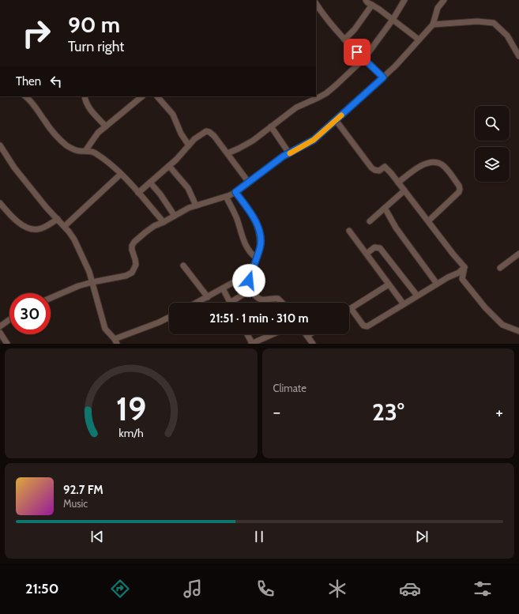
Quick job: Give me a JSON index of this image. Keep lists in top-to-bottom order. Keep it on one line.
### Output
{"page":{"turn":["90 m","Turn right"],"then":"Then","limit":"30","trip":"21:51 · 1 min · 310 m","tile":"Climate","heat":["−","23°","+"],"song":["92.7 FM","Music"],"tabs":"21:50","gauge":["19","km/h"]}}
